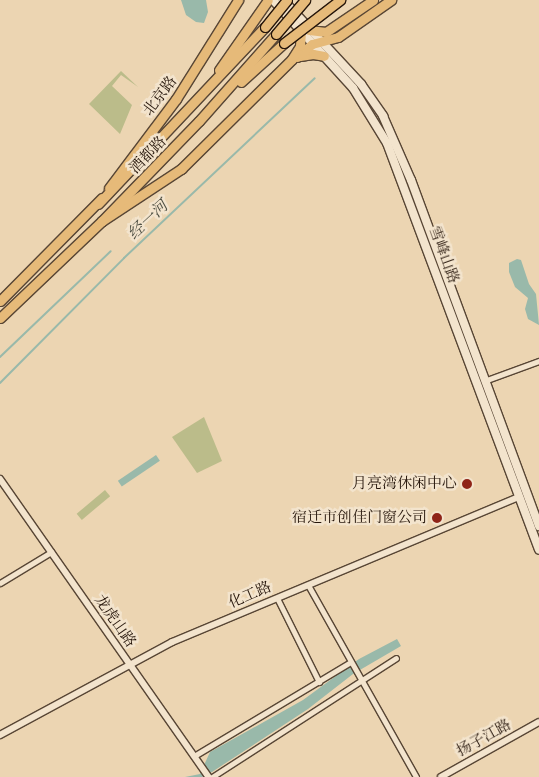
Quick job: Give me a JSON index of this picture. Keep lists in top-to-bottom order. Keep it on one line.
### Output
{"streets":{"main road":["北京路","酒都路","雪峰山路"],"street":["化工路","龙虎山路","扬子江路"]},"crossings":[["北京路","酒都路"],["雪峰山路","化工路"],["化工路","龙虎山路"]],"water":["经一河"],"places":["月亮湾休闲中心","宿迁市创佳门窗公司"]}
